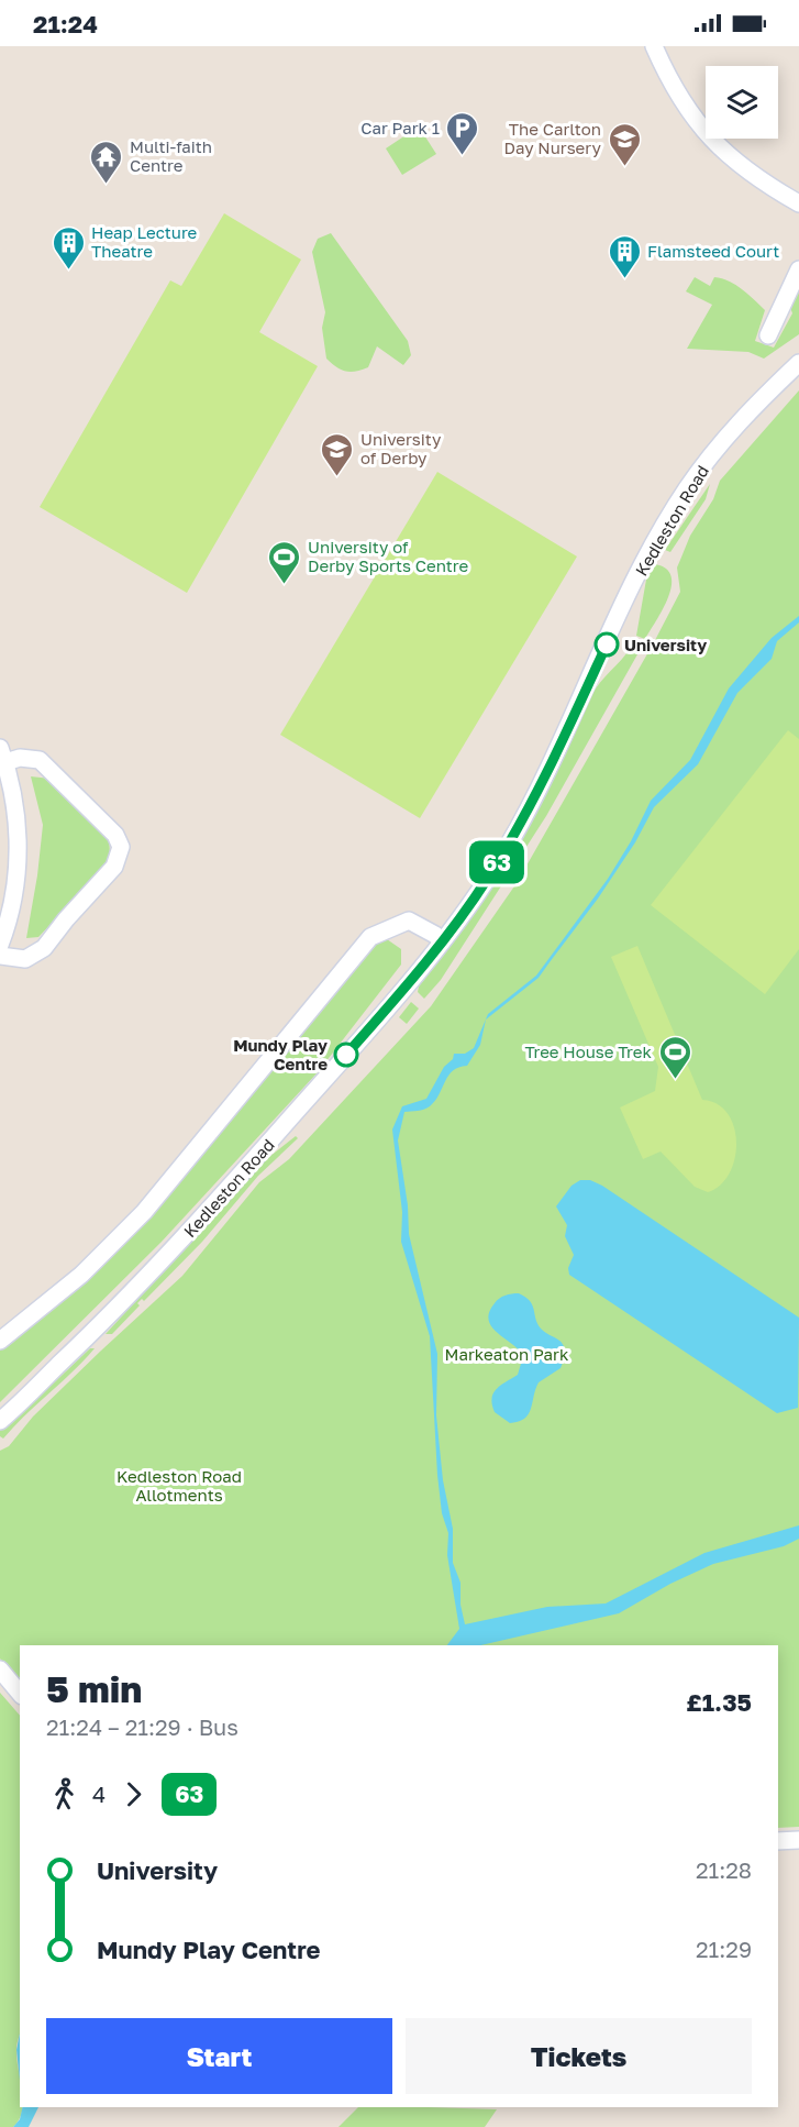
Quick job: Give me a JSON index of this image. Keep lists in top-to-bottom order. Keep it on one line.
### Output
{"streets":{"street":["Kedleston Road"]},"parks":["Markeaton Park","Kedleston Road Allotments"],"places":{"parking":["Car Park 1"],"school or university":["The Carlton Day Nursery","University of Derby"],"temple":["Multi-faith Centre"],"building":["Heap Lecture Theatre","Flamsteed Court"],"sports":["University of Derby Sports Centre","Tree House Trek"],"other":["University","Mundy Play Centre"]},"lines":["bus line 63"],"page":{"status":"21:24","on_map":"63","heading":["5 min","21:24 – 21:29 · Bus","£1.35"],"legs":["4","63"],"list":[{"name":"University","value":"21:28"},{"name":"Mundy Play Centre","value":"21:29"}],"buttons":["Start","Tickets"]}}
